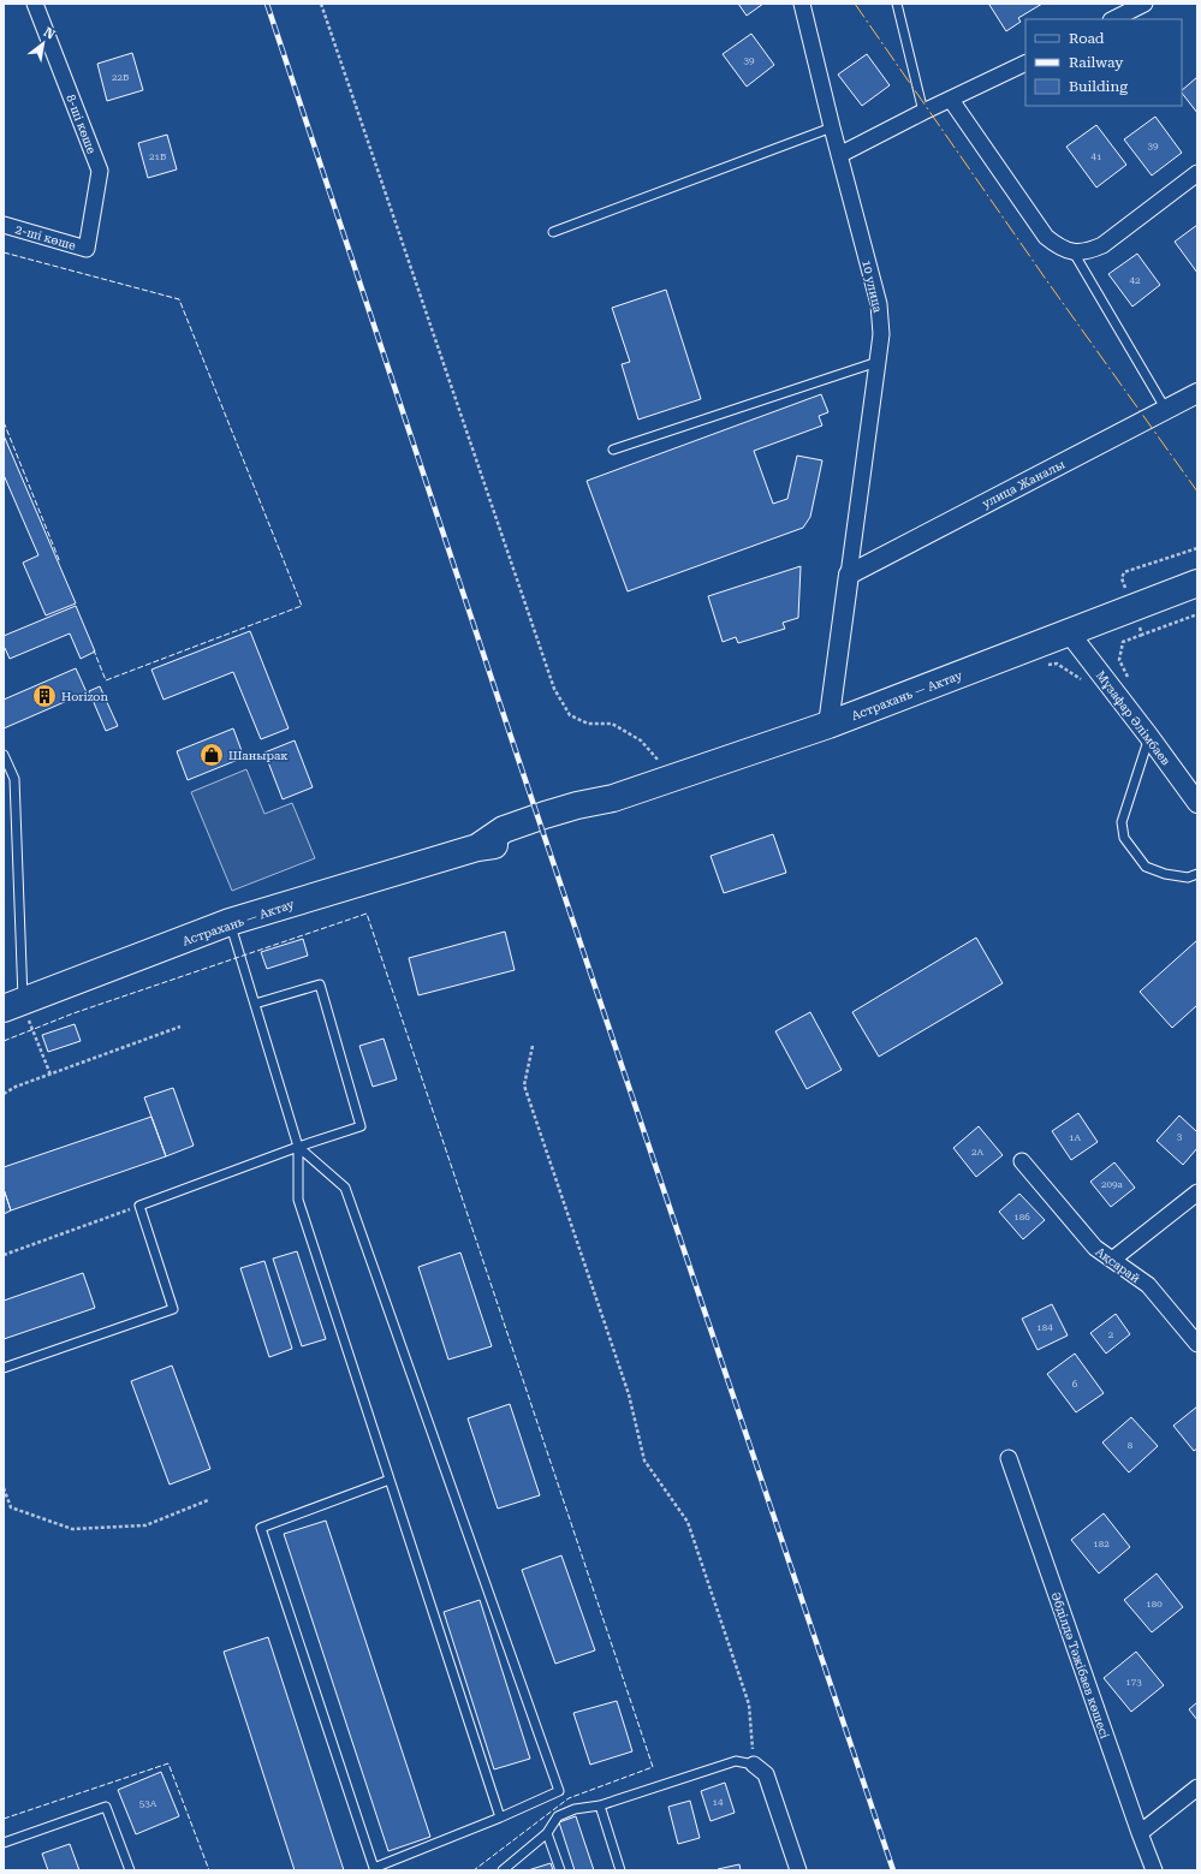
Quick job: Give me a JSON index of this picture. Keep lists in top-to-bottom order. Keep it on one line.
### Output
{"streets":{"highway":["Астрахань — Актау"],"street":["8-шi көше","2-ші көше","10 улица","улица Жаналы","Мұзафар Әлімбаев","Ақсарай","Әбділдә Тәжібаев көшесі"]},"crossings":[["8-шi көше","2-ші көше"],["10 улица","улица Жаналы"],["Астрахань — Актау","Мұзафар Әлімбаев"]],"places":{"building":["Horizon"],"shop":["Шанырак"]},"house_numbers":["39","22Б","39","21Б","41","42","3","1А","2А","209а","186","184","2","6","8","182","180","173","14","53А"],"legend":["Road","Railway","Building"],"north":"top right"}
